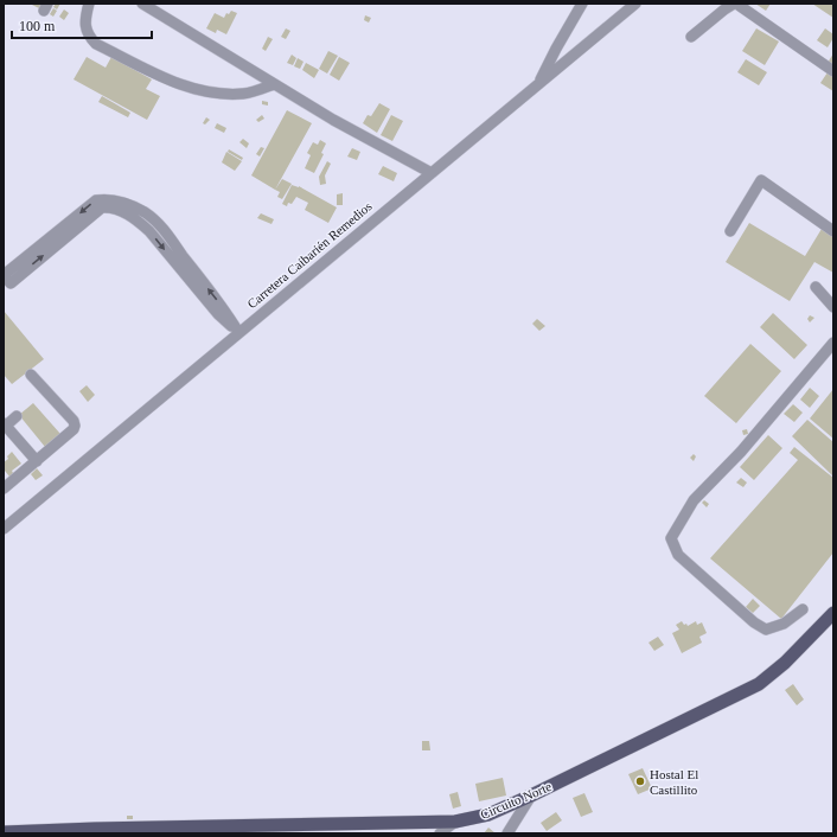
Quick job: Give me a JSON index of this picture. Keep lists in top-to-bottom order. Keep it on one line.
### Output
{"streets":{"main road":["Circuito Norte"],"street":["Carretera Caibarién Remedios"]},"places":["Hostal El Castillito"],"scale_bar":"100 m"}
